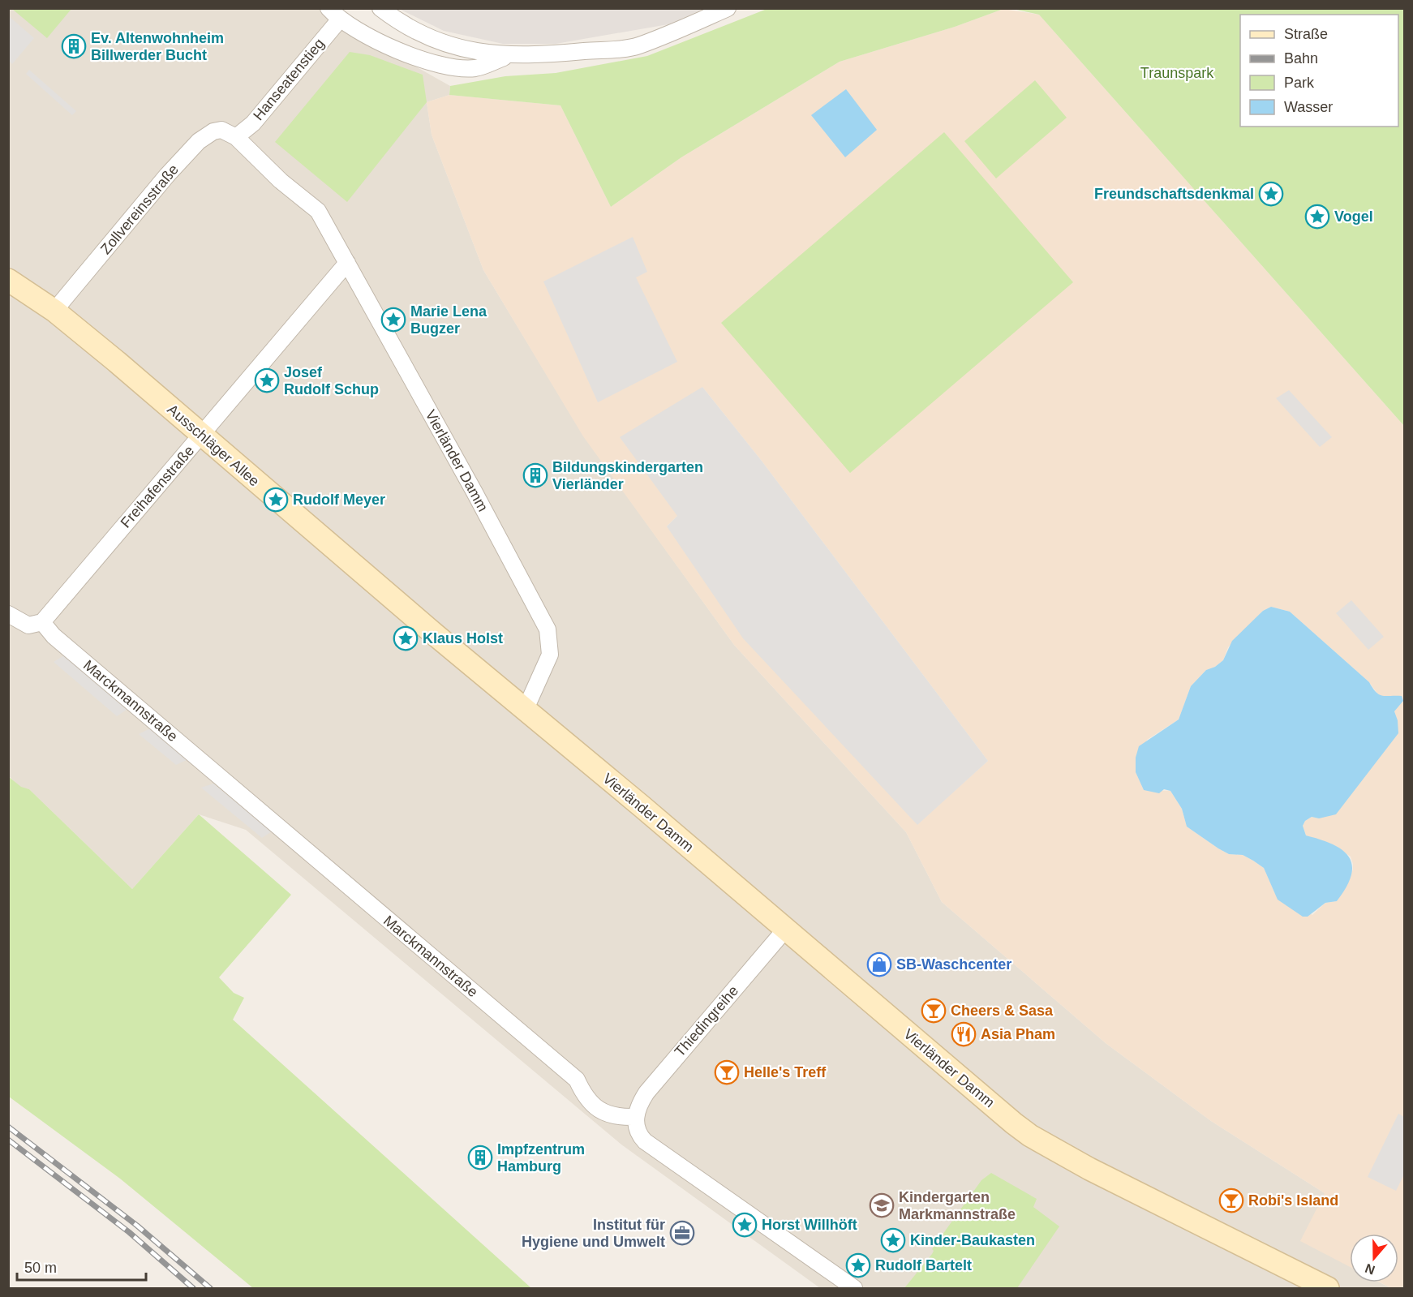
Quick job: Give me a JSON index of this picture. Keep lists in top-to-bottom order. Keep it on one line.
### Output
{"streets":{"street":["Hanseatenstieg","Zollvereinsstraße","Ausschläger Allee","Vierländer Damm","Freihafenstraße","Marckmannstraße","Thiedingreihe"]},"crossings":[["Hanseatenstieg","Zollvereinsstraße"],["Hanseatenstieg","Vierländer Damm"],["Zollvereinsstraße","Ausschläger Allee"],["Zollvereinsstraße","Vierländer Damm"],["Ausschläger Allee","Vierländer Damm"],["Ausschläger Allee","Freihafenstraße"],["Vierländer Damm","Freihafenstraße"],["Vierländer Damm","Thiedingreihe"],["Freihafenstraße","Marckmannstraße"],["Marckmannstraße","Thiedingreihe"]],"parks":["Traunspark"],"places":{"building":["Ev. Altenwohnheim Billwerder Bucht","Bildungskindergarten Vierländer","Impfzentrum Hamburg"],"place":["Freundschaftsdenkmal","Vogel","Marie Lena Bugzer","Josef Rudolf Schup","Rudolf Meyer","Klaus Holst","Horst Willhöft","Kinder-Baukasten","Rudolf Bartelt"],"shop":["SB-Waschcenter"],"bar":["Cheers & Sasa","Helle's Treff","Robi's Island"],"restaurant":["Asia Pham"],"school or university":["Kindergarten Markmannstraße"],"office":["Institut für Hygiene und Umwelt"]},"legend":["Straße","Bahn","Park","Wasser"],"scale_bar":"50 m","north":"bottom"}
